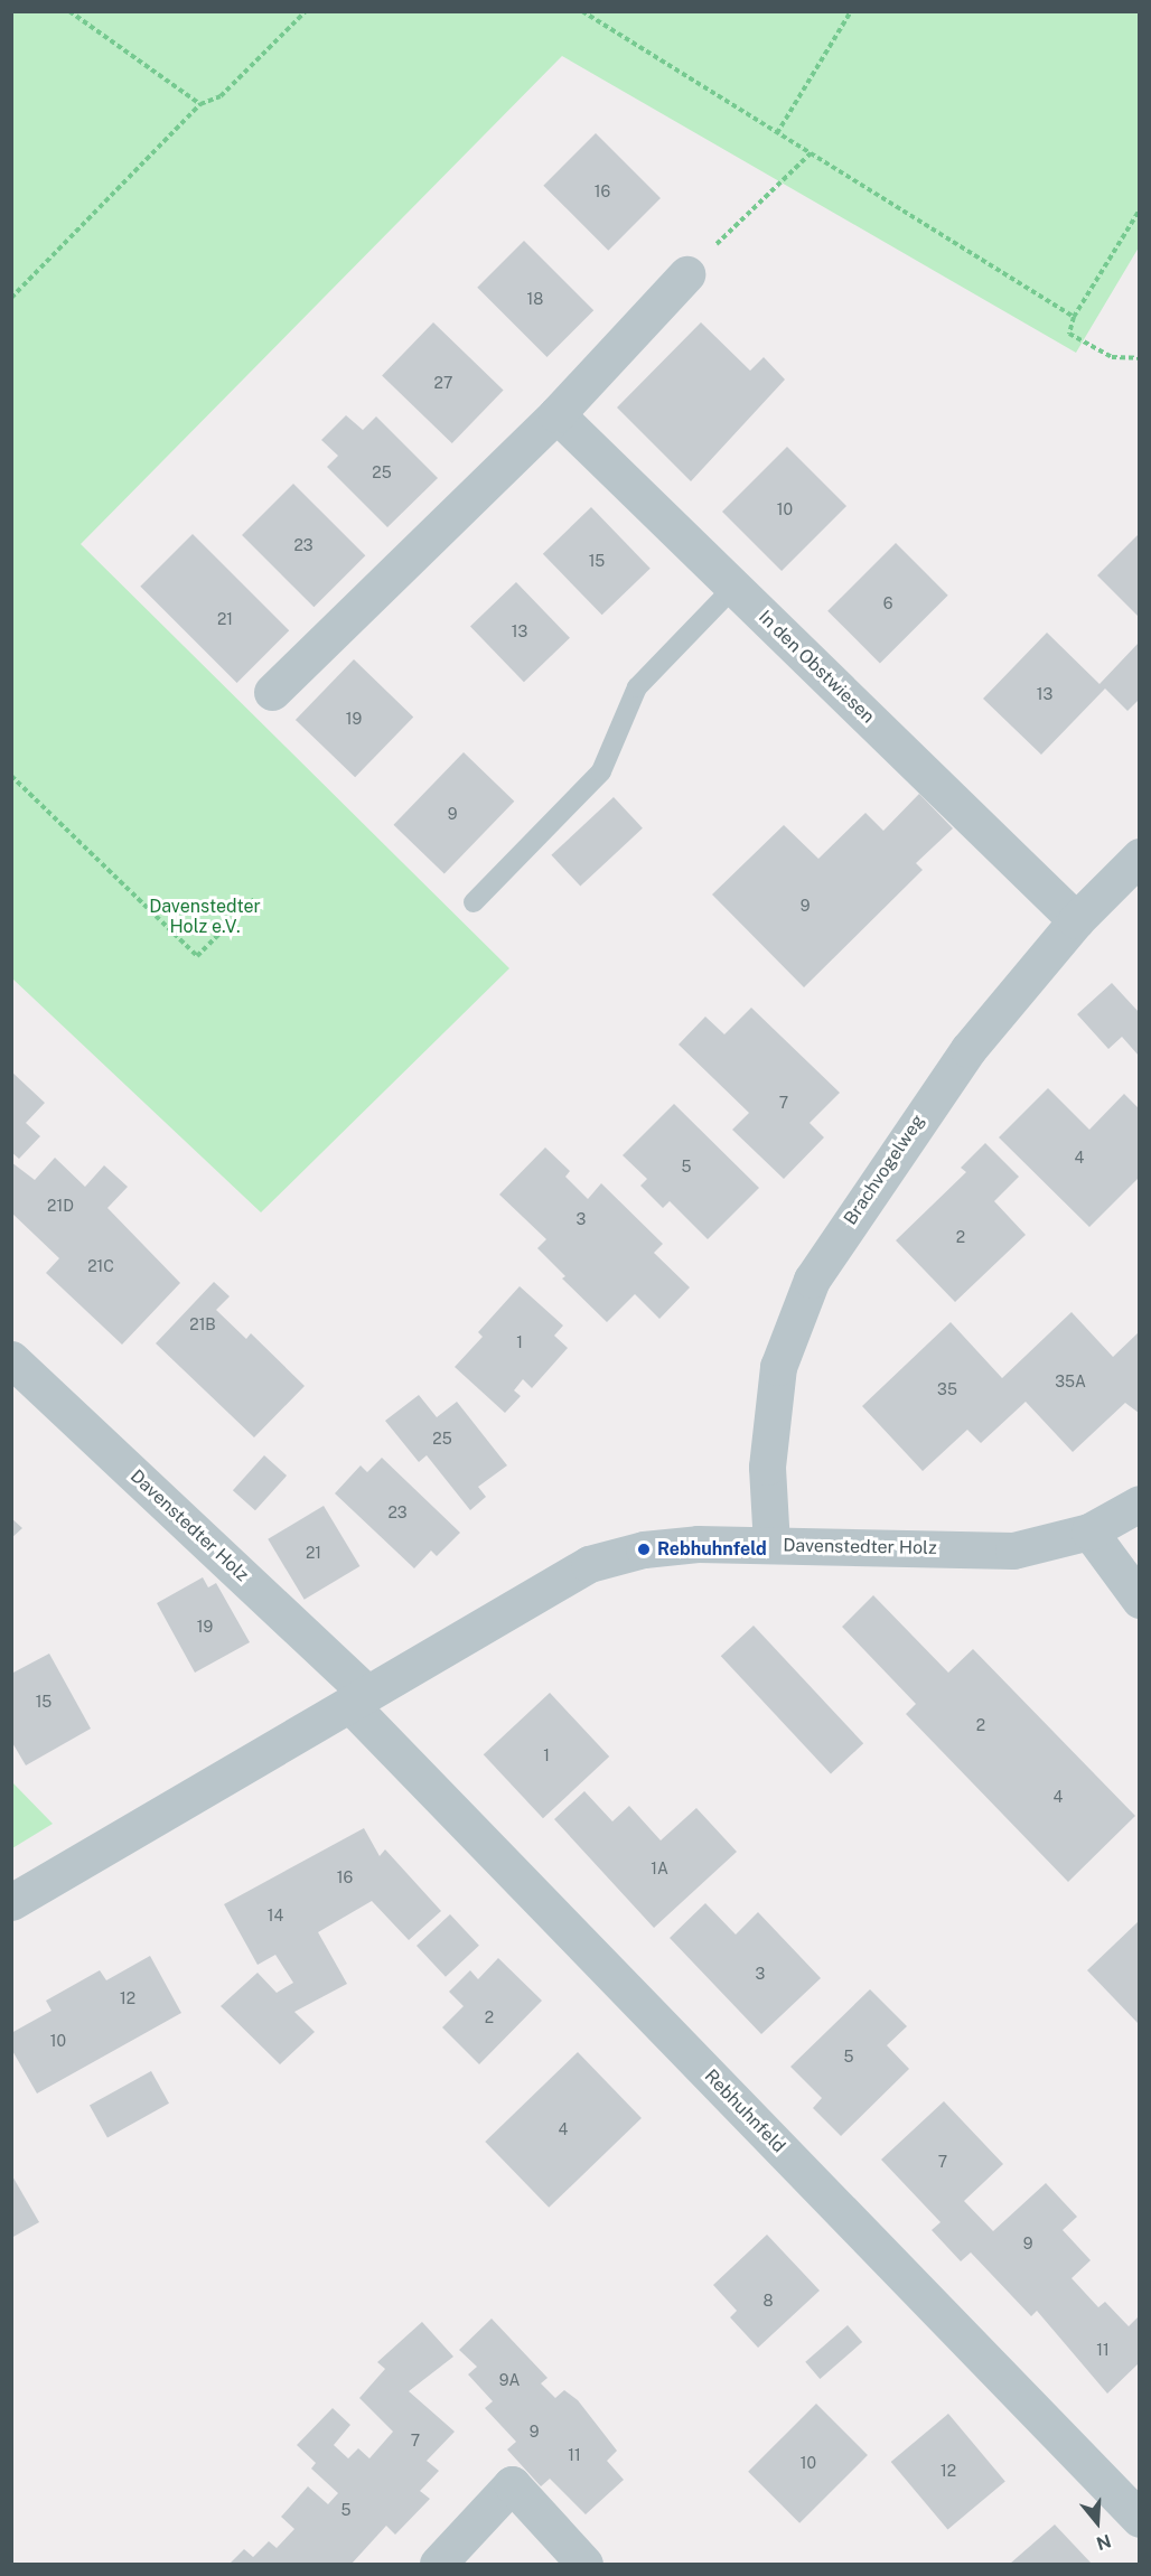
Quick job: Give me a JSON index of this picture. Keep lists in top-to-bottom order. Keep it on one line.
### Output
{"streets":{"street":["In den Obstwiesen","Brachvogelweg","Davenstedter Holz","Rebhuhnfeld"]},"crossings":[["In den Obstwiesen","Brachvogelweg"],["Brachvogelweg","Davenstedter Holz"],["Davenstedter Holz","Rebhuhnfeld"]],"parks":["Davenstedter Holz e.V."],"places":["Rebhuhnfeld"],"house_numbers":["16","18","27","25","10","23","15","6","21","13","13","19","9","9","7","4","5","21D","3","2","21C","21B","1","35A","35","25","23","21","19","15","2","1","4","1A","16","14","3","12","2","10","5","4","7","9","8","11","9A","9","7","11","10","12","5"],"north":"bottom"}
